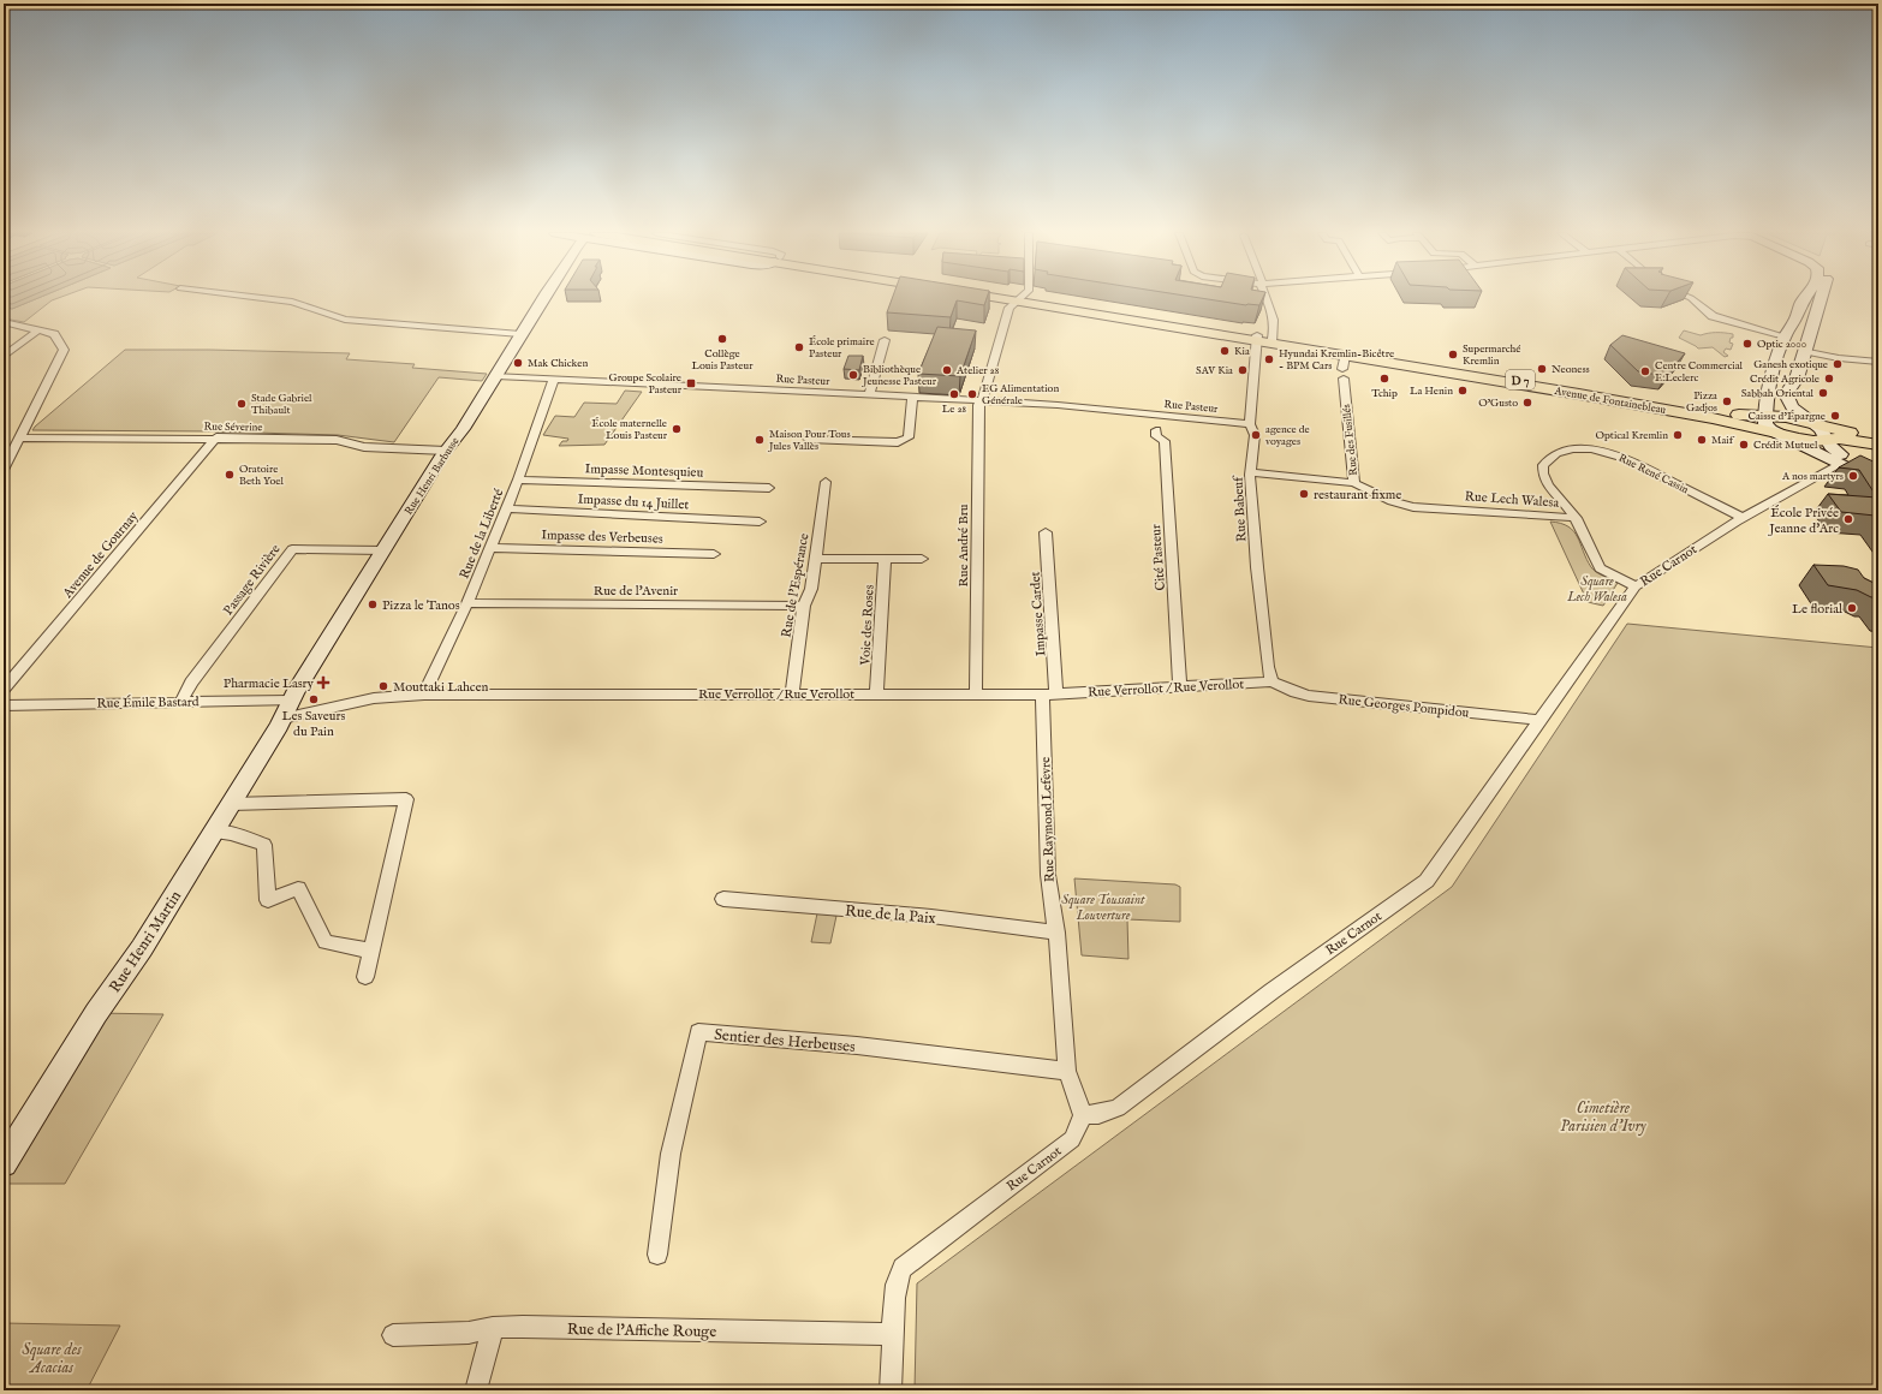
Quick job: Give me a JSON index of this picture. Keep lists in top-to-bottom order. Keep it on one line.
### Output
{"streets":{"main road":["D 7","Avenue de Fontainebleau","Rue Henri Barbusse","Rue Henri Martin"],"street":["Rue Pasteur","Rue Séverine","Rue des Fusillés","Impasse Montesquieu","Rue René Cassin","Rue Lech Walesa","Impasse du 14 Juillet","Rue Babeuf","Rue de la Liberté","Impasse des Verbeuses","Rue André Bru","Avenue de Gournay","Cité Pasteur","Rue Carnot","Passage Rivière","Rue de l'Espérance","Rue de l'Avenir","Impasse Cardet","Voie des Roses","Rue Verrollot / Rue Verollot","Rue Émile Bastard","Rue Georges Pompidou","Rue Raymond Lefevre","Rue de la Paix","Sentier des Herbeuses","Rue de l'Affiche Rouge"]},"crossings":[["Rue Pasteur","Rue Henri Barbusse"],["Rue Pasteur","Rue Babeuf"],["Rue Pasteur","Rue de la Liberté"],["Rue Pasteur","Rue André Bru"],["D 7","Avenue de Fontainebleau"],["D 7","Rue Babeuf"],["D 7","Rue André Bru"],["Avenue de Fontainebleau","Rue des Fusillés"],["Avenue de Fontainebleau","Rue Babeuf"],["Rue Séverine","Rue Henri Barbusse"],["Rue Séverine","Avenue de Gournay"],["Rue des Fusillés","Rue Lech Walesa"],["Rue des Fusillés","Rue Babeuf"],["Impasse Montesquieu","Rue de la Liberté"],["Rue René Cassin","Rue Lech Walesa"],["Rue René Cassin","Rue Carnot"],["Rue Henri Barbusse","Passage Rivière"],["Rue Henri Barbusse","Rue Verrollot / Rue Verollot"],["Rue Henri Barbusse","Rue Émile Bastard"],["Rue Henri Barbusse","Rue Henri Martin"],["Rue Lech Walesa","Rue Carnot"],["Impasse du 14 Juillet","Rue de la Liberté"],["Rue Babeuf","Rue Verrollot / Rue Verollot"],["Rue Babeuf","Rue Georges Pompidou"],["Rue de la Liberté","Impasse des Verbeuses"],["Rue de la Liberté","Rue de l'Avenir"],["Rue de la Liberté","Rue Verrollot / Rue Verollot"],["Rue André Bru","Rue Verrollot / Rue Verollot"],["Cité Pasteur","Rue Verrollot / Rue Verollot"],["Rue Carnot","Rue Georges Pompidou"],["Rue Carnot","Rue Raymond Lefevre"],["Rue Carnot","Rue de l'Affiche Rouge"],["Passage Rivière","Rue Émile Bastard"],["Rue de l'Espérance","Rue de l'Avenir"],["Rue de l'Espérance","Rue Verrollot / Rue Verollot"],["Impasse Cardet","Rue Verrollot / Rue Verollot"],["Impasse Cardet","Rue Raymond Lefevre"],["Voie des Roses","Rue Verrollot / Rue Verollot"],["Rue Verrollot / Rue Verollot","Rue Émile Bastard"],["Rue Verrollot / Rue Verollot","Rue Georges Pompidou"],["Rue Verrollot / Rue Verollot","Rue Raymond Lefevre"],["Rue Verrollot / Rue Verollot","Rue Henri Martin"],["Rue Émile Bastard","Rue Henri Martin"],["Rue Raymond Lefevre","Rue de la Paix"],["Rue Raymond Lefevre","Sentier des Herbeuses"]],"parks":["Square Lech Walesa","Square Toussaint Louverture","Cimetière Parisien d'Ivry","Square des Acacias"],"places":{"other":["Collège Louis Pasteur","Optic 2000","École primaire Pasteur","Kia","Supermarché Kremlin","Hyundai Kremlin-Bicêtre - BPM Cars","Mak Chicken","Ganesh exotique","Neoness","Atelier 28","SAV Kia","Centre Commercial E.Leclerc","Bibliothèque Jeunesse Pasteur","Tchip","Crédit Agricole","La Henin","Sabbah Oriental","Le 28","EG Alimentation Générale","Pizza Gadjos","O'Gusto","Stade Gabriel Thibault","Caisse d'Épargne","École maternelle Louis Pasteur","agence de voyages","Optical Kremlin","Maison Pour Tous Jules Vallès","Maif","Crédit Mutuel","Oratoire Beth Yoel","A nos martyrs","restaurant fixme","École Privée Jeanne d'Arc","Pizza le Tanos","Le florial","Mouttaki Lahcen","Les Saveurs du Pain"],"transit":["Groupe Scolaire Pasteur"],"health":["Pharmacie Lasry"]}}
